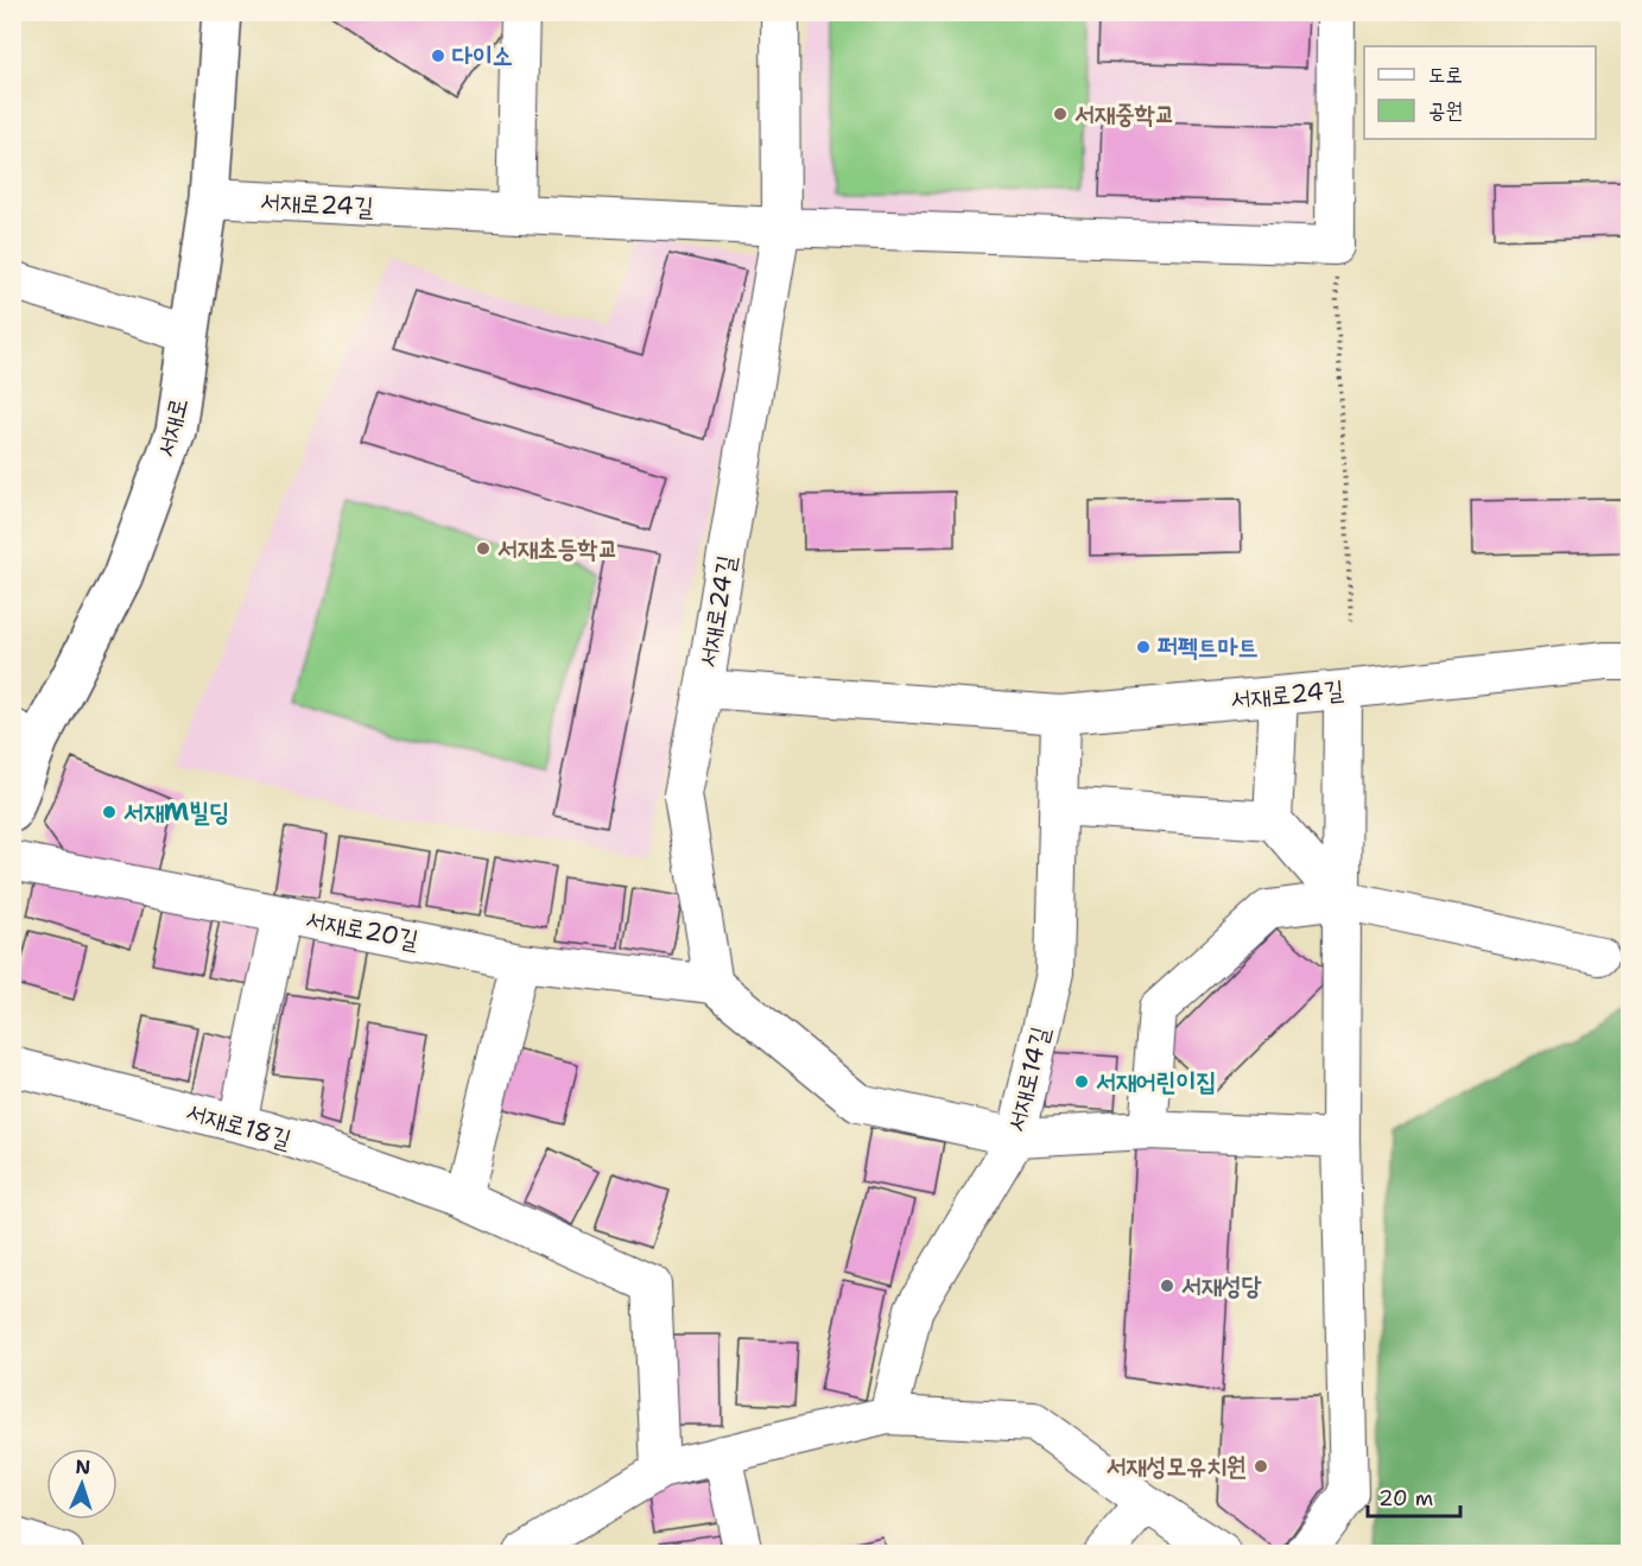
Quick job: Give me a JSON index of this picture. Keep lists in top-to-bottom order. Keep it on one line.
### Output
{"streets":{"main road":["서재로"],"street":["서재로24길","서재로20길","서재로14길","서재로18길"]},"crossings":[["서재로24길","서재로"],["서재로24길","서재로14길"]],"places":["다이소","서재중학교","서재초등학교","퍼펙트마트","서재M빌딩","서재어린이집","서재성당","서재성모유치원"],"legend":["도로","공원"],"scale_bar":"20 m","north":"top"}
